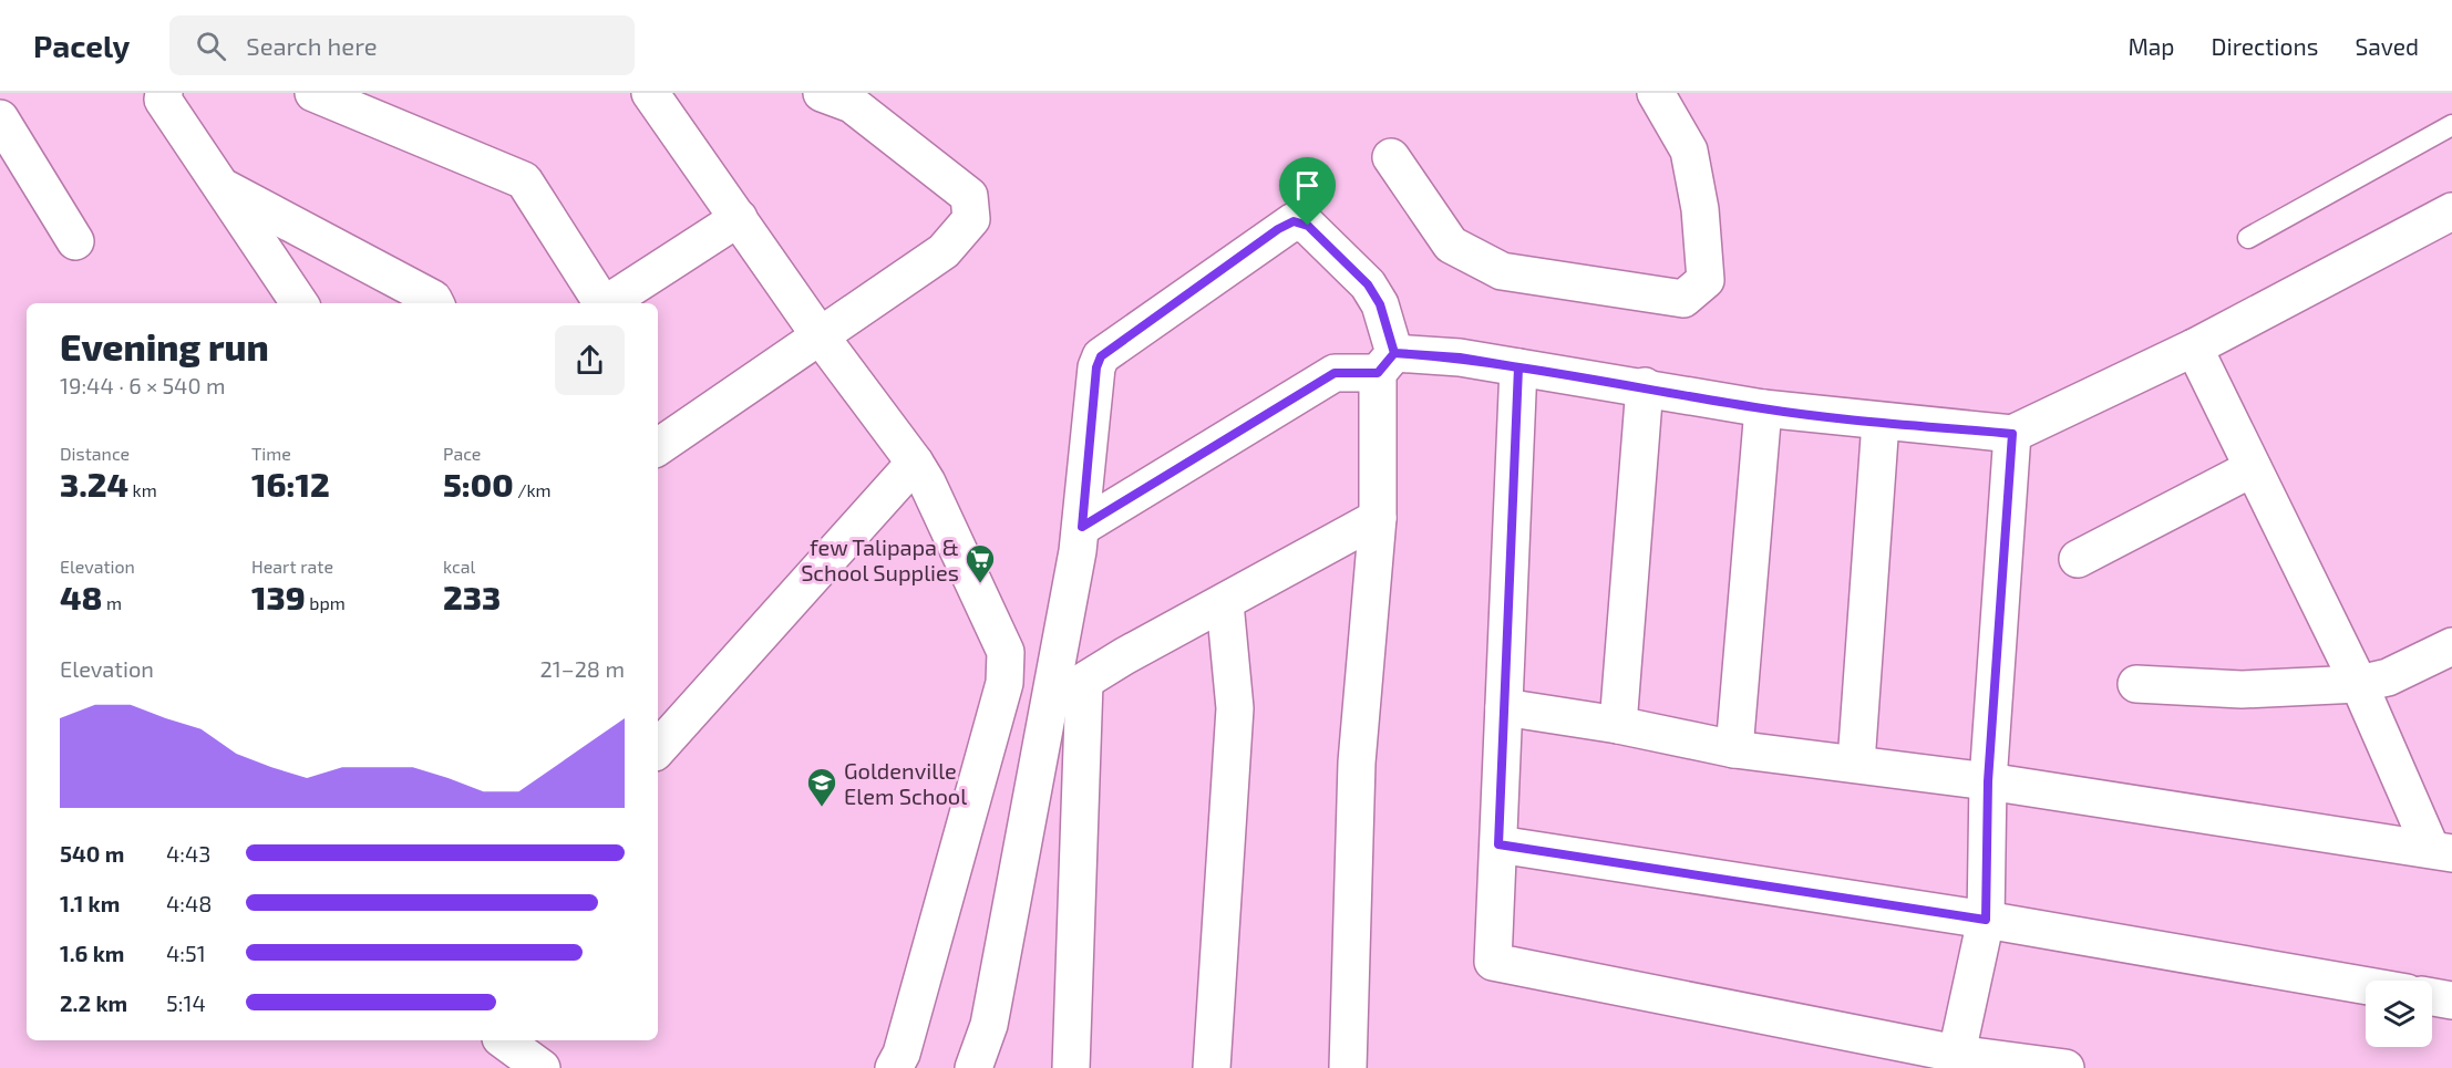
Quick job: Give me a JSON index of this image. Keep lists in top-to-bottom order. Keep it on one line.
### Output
{"places":{"supermarket":["few Talipapa & School Supplies"],"school or university":["Goldenville Elem School"]},"page":{"header":"Pacely","search":"Search here","nav":["Map","Directions","Saved"],"heading":["Evening run","19:44 · 6 × 540 m"],"stats":[["Distance","3.24 km"],["Time","16:12"],["Pace","5:00 /km"],["Elevation","48 m"],["Heart rate","139 bpm"],["kcal","233"]],"chart":["Elevation","21–28 m"],"list":[{"name":"540 m","note":"4:43"},{"name":"1.1 km","note":"4:48"},{"name":"1.6 km","note":"4:51"},{"name":"2.2 km","note":"5:14"}]}}
